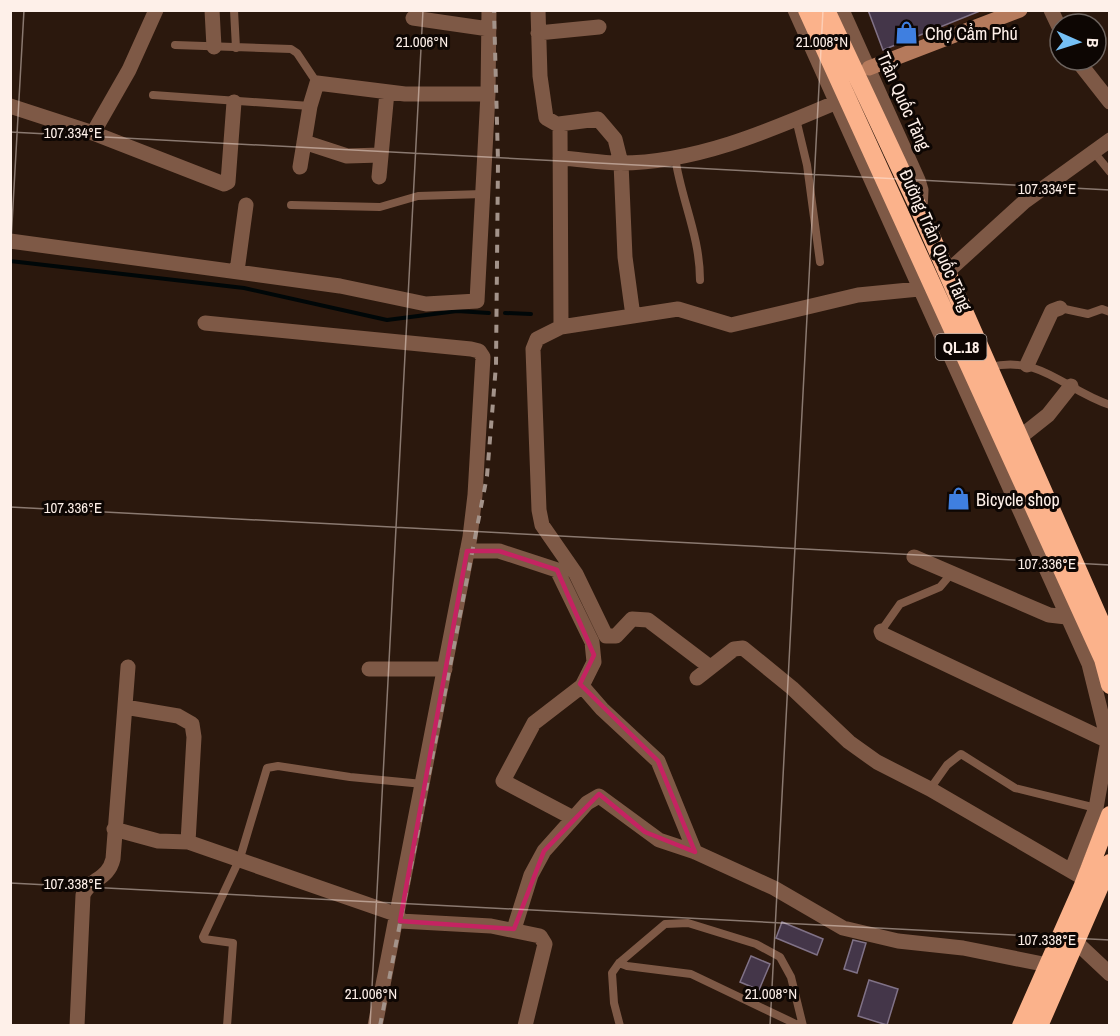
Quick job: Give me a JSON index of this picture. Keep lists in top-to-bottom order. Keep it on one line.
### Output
{"streets":{"highway":["Đường Trần Quốc Tảng","QL.18"],"street":["Trần Quốc Tảng"]},"crossings":[["Trần Quốc Tảng","Đường Trần Quốc Tảng"]],"places":{"shop":["Chợ Cẩm Phú","Bicycle shop"]},"north":"right","coordinates":["21.006°N","21.008°N","107.334°E","107.336°E","107.338°E"]}
